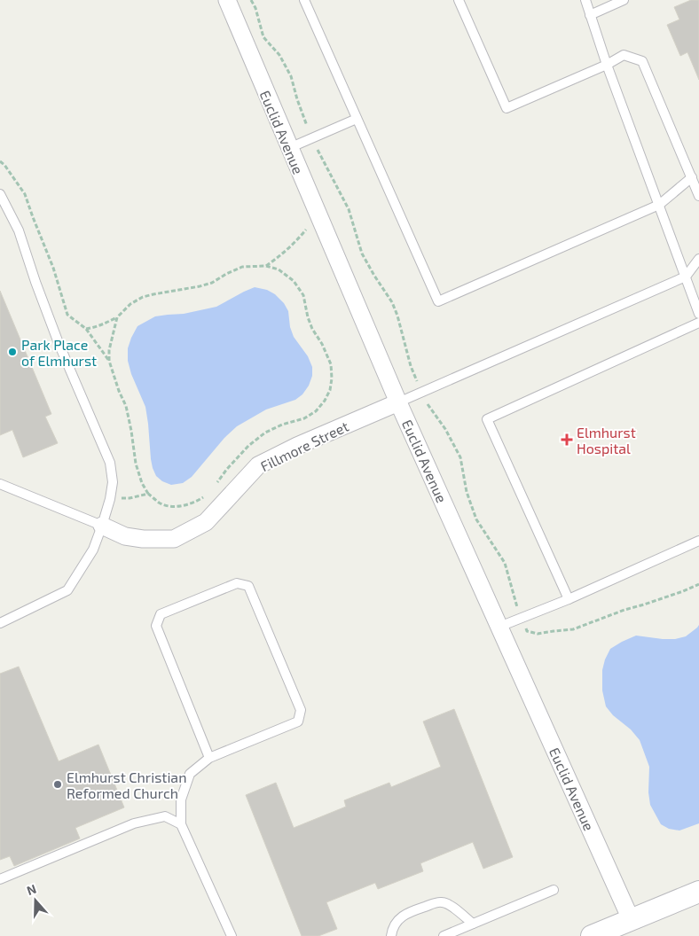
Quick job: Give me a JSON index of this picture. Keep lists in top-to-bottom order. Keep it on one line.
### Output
{"streets":{"street":["Euclid Avenue","Fillmore Street"]},"crossings":[["Euclid Avenue","Fillmore Street"]],"places":{"other":["Park Place of Elmhurst","Elmhurst Christian Reformed Church"],"health":["Elmhurst Hospital"]},"north":"top"}
